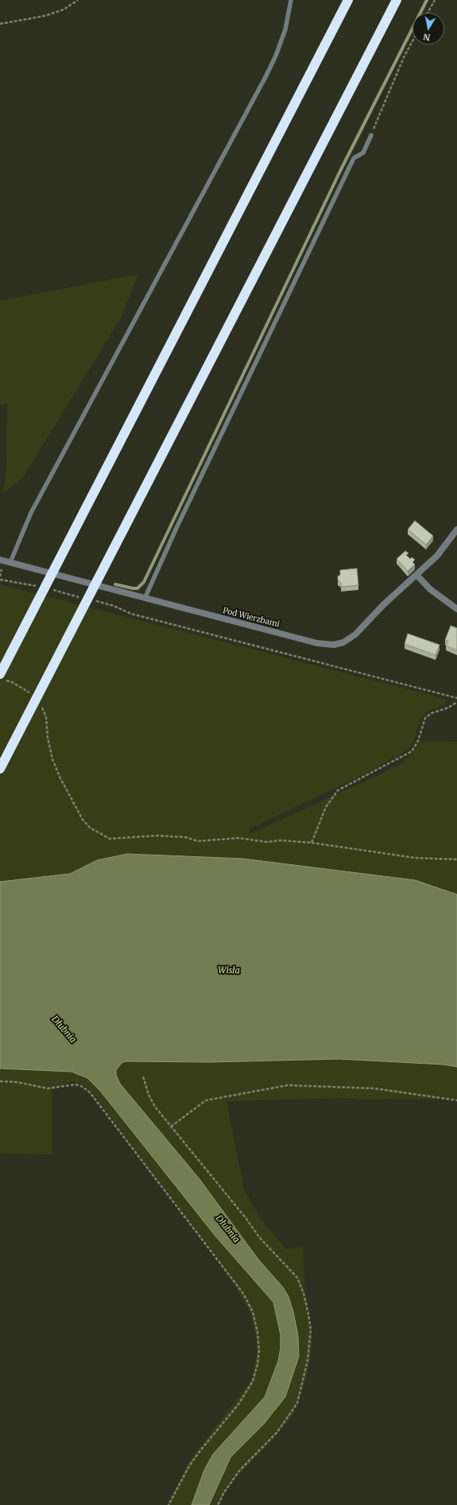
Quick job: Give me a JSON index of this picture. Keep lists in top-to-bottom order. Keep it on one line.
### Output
{"streets":{"street":["Pod Wierzbami"]},"water":["Wisła","Dłubnia"],"north":"bottom"}
